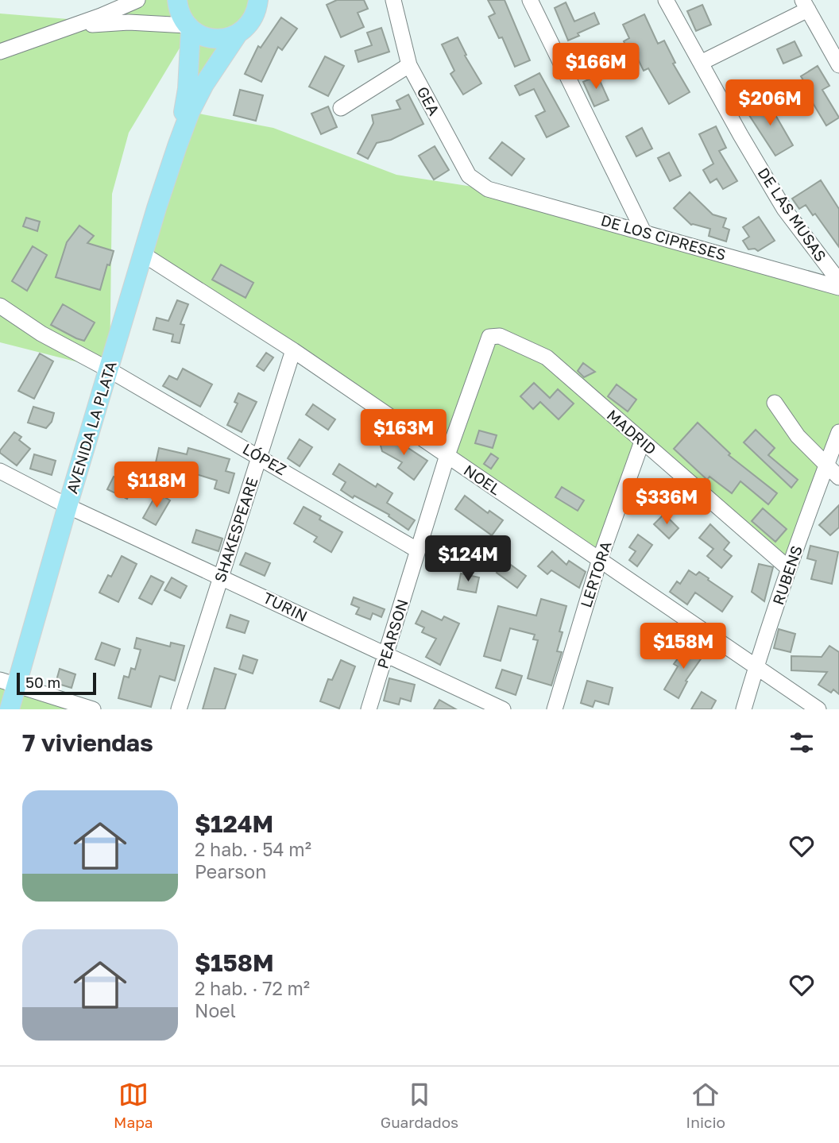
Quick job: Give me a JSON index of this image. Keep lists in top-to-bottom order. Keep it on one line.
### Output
{"streets":{"main road":["AVENIDA LA PLATA"],"street":["GEA","DE LAS MUSAS","DE LOS CIPRESES","MADRID","LÓPEZ","NOEL","SHAKESPEARE","LERTORA","RUBENS","TURIN","PEARSON"]},"crossings":[["GEA","DE LOS CIPRESES"],["AVENIDA LA PLATA","LÓPEZ"],["AVENIDA LA PLATA","NOEL"],["AVENIDA LA PLATA","TURIN"],["MADRID","LERTORA"],["MADRID","RUBENS"],["MADRID","PEARSON"],["LÓPEZ","SHAKESPEARE"],["LÓPEZ","PEARSON"],["NOEL","SHAKESPEARE"],["NOEL","LERTORA"],["NOEL","RUBENS"],["NOEL","PEARSON"],["SHAKESPEARE","TURIN"],["TURIN","PEARSON"]],"scale_bar":"50 m","page":{"price":["$166M","$206M","$163M","$118M","$336M","$124M","$158M"],"scale":"50 m","heading":"7 viviendas","list":[{"name":"$124M","note":"2 hab. · 54 m² · Pearson"},{"name":"$158M","note":"2 hab. · 72 m² · Noel"}],"tabs":["Mapa","Guardados","Inicio"]}}
